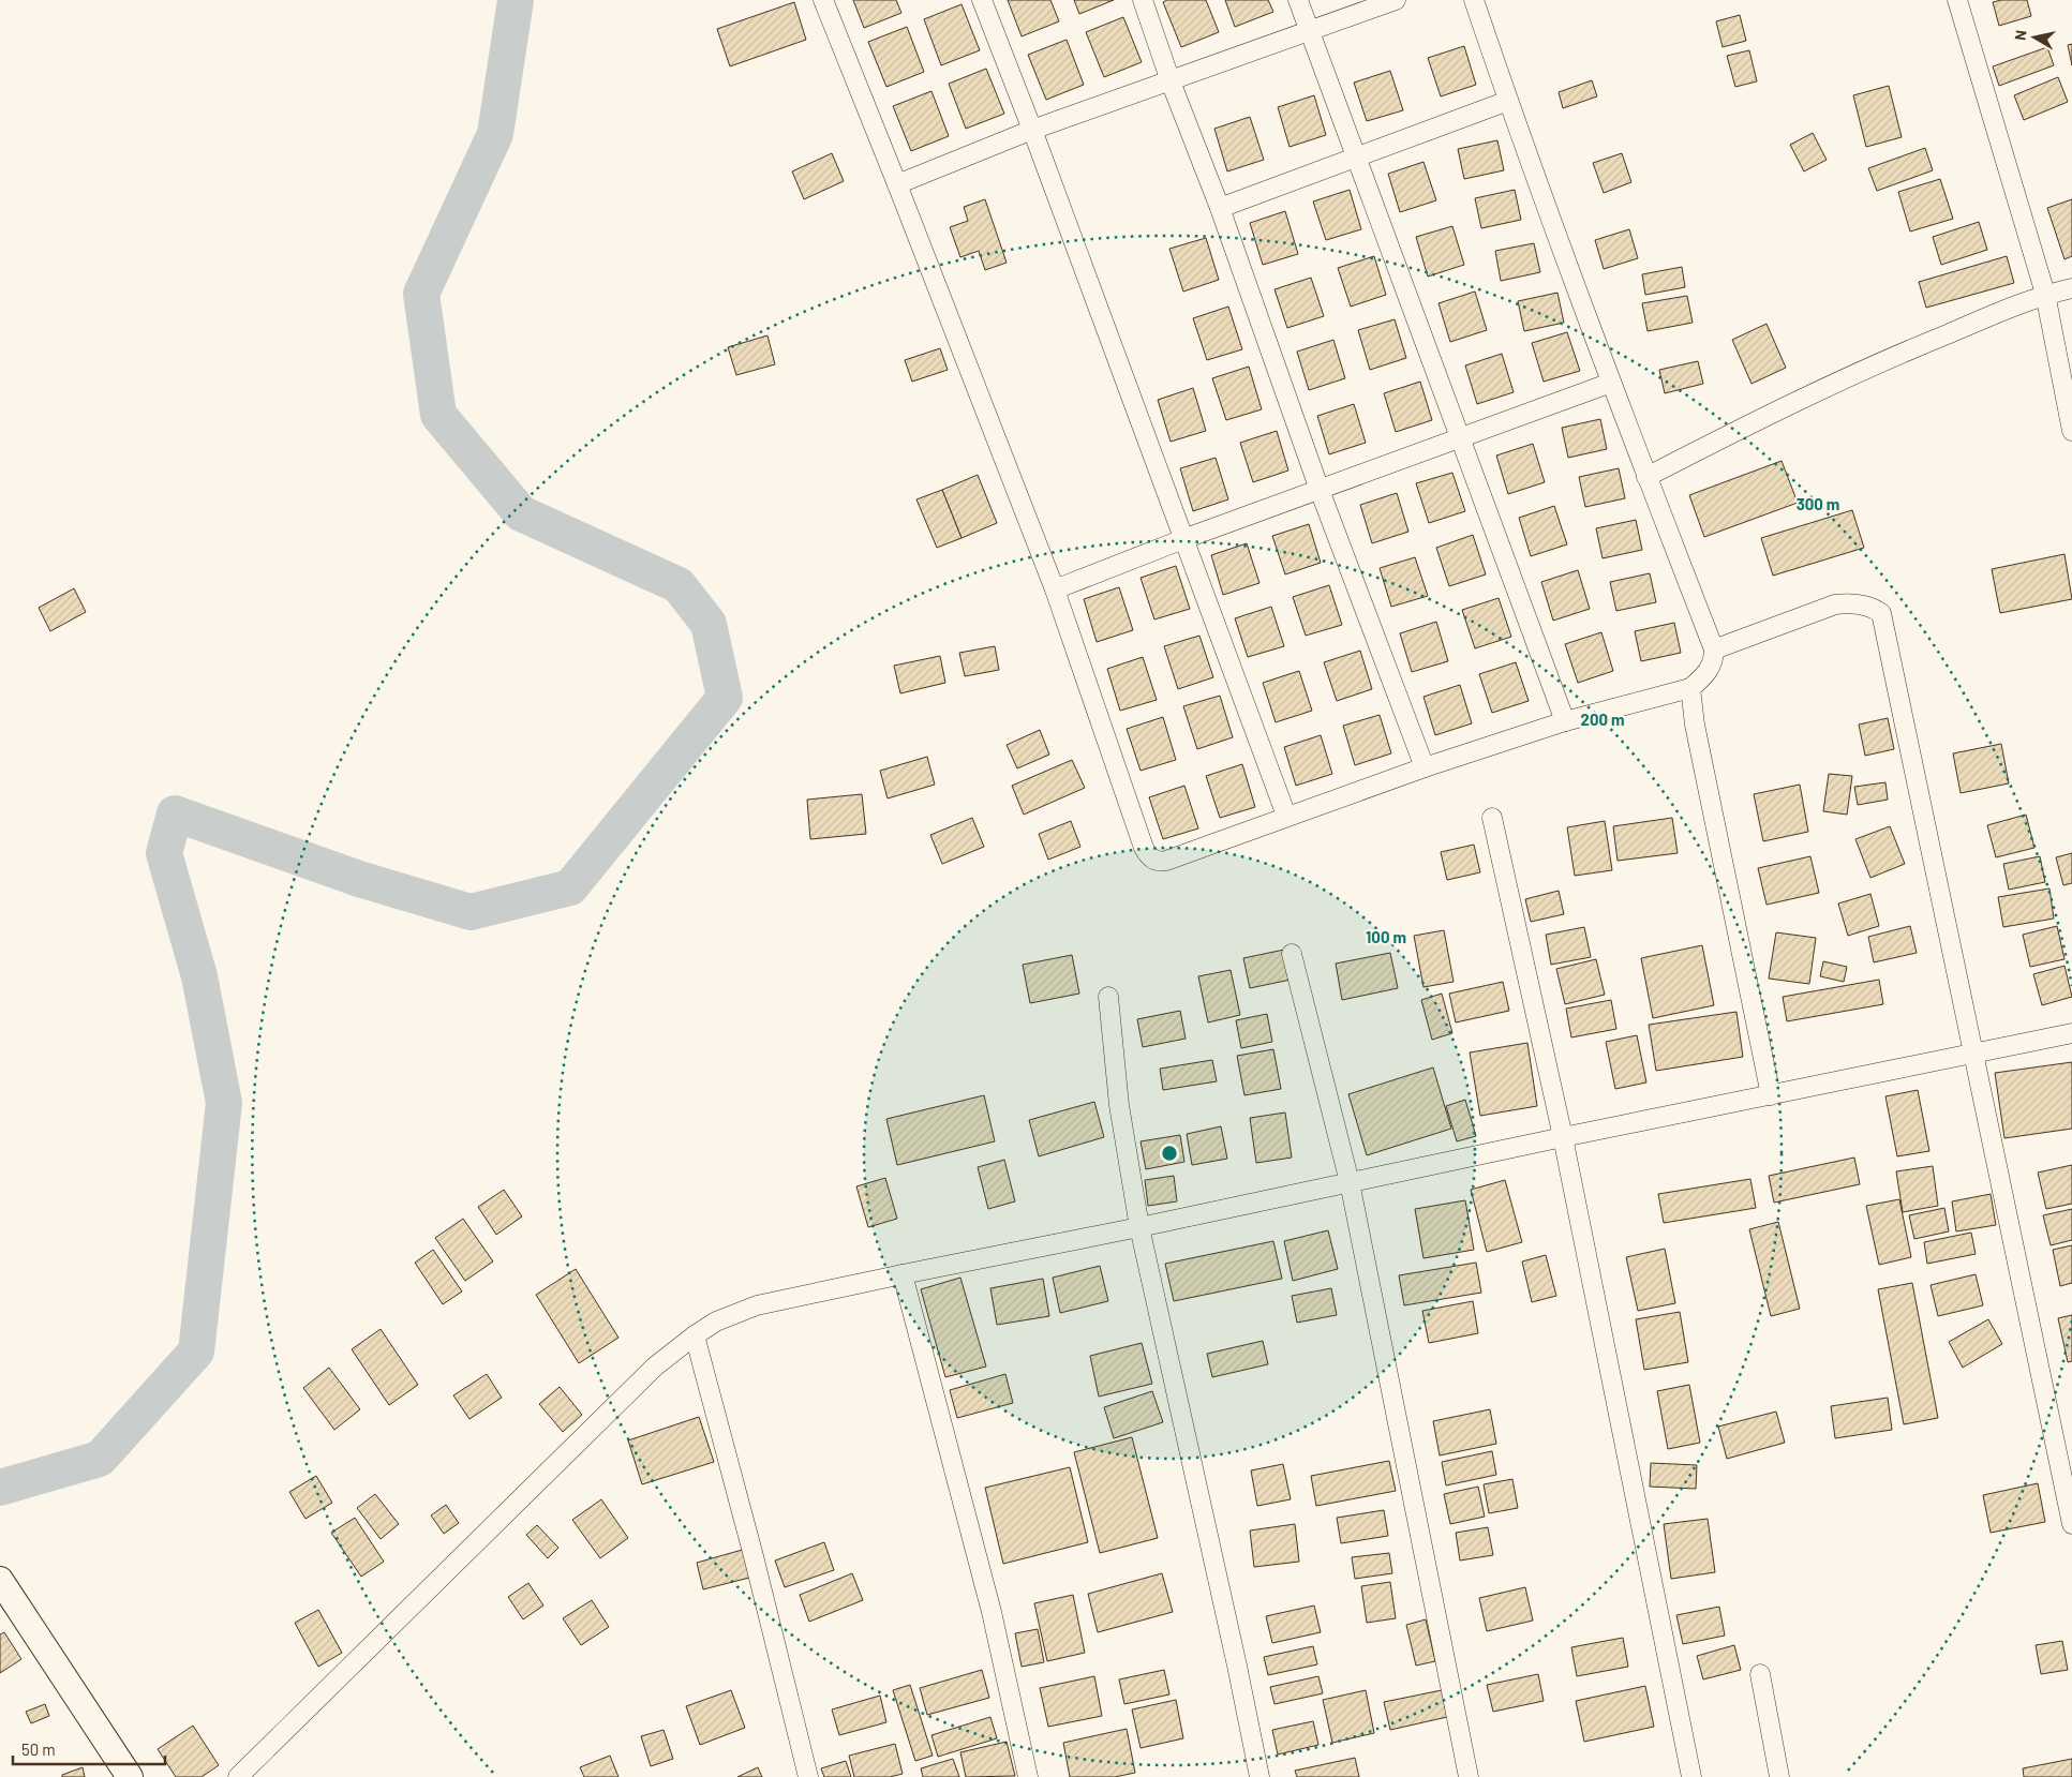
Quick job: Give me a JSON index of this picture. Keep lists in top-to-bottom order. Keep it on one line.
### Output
{"scale_bar":"50 m","north":"left","rings":["300 m","200 m","100 m"]}
